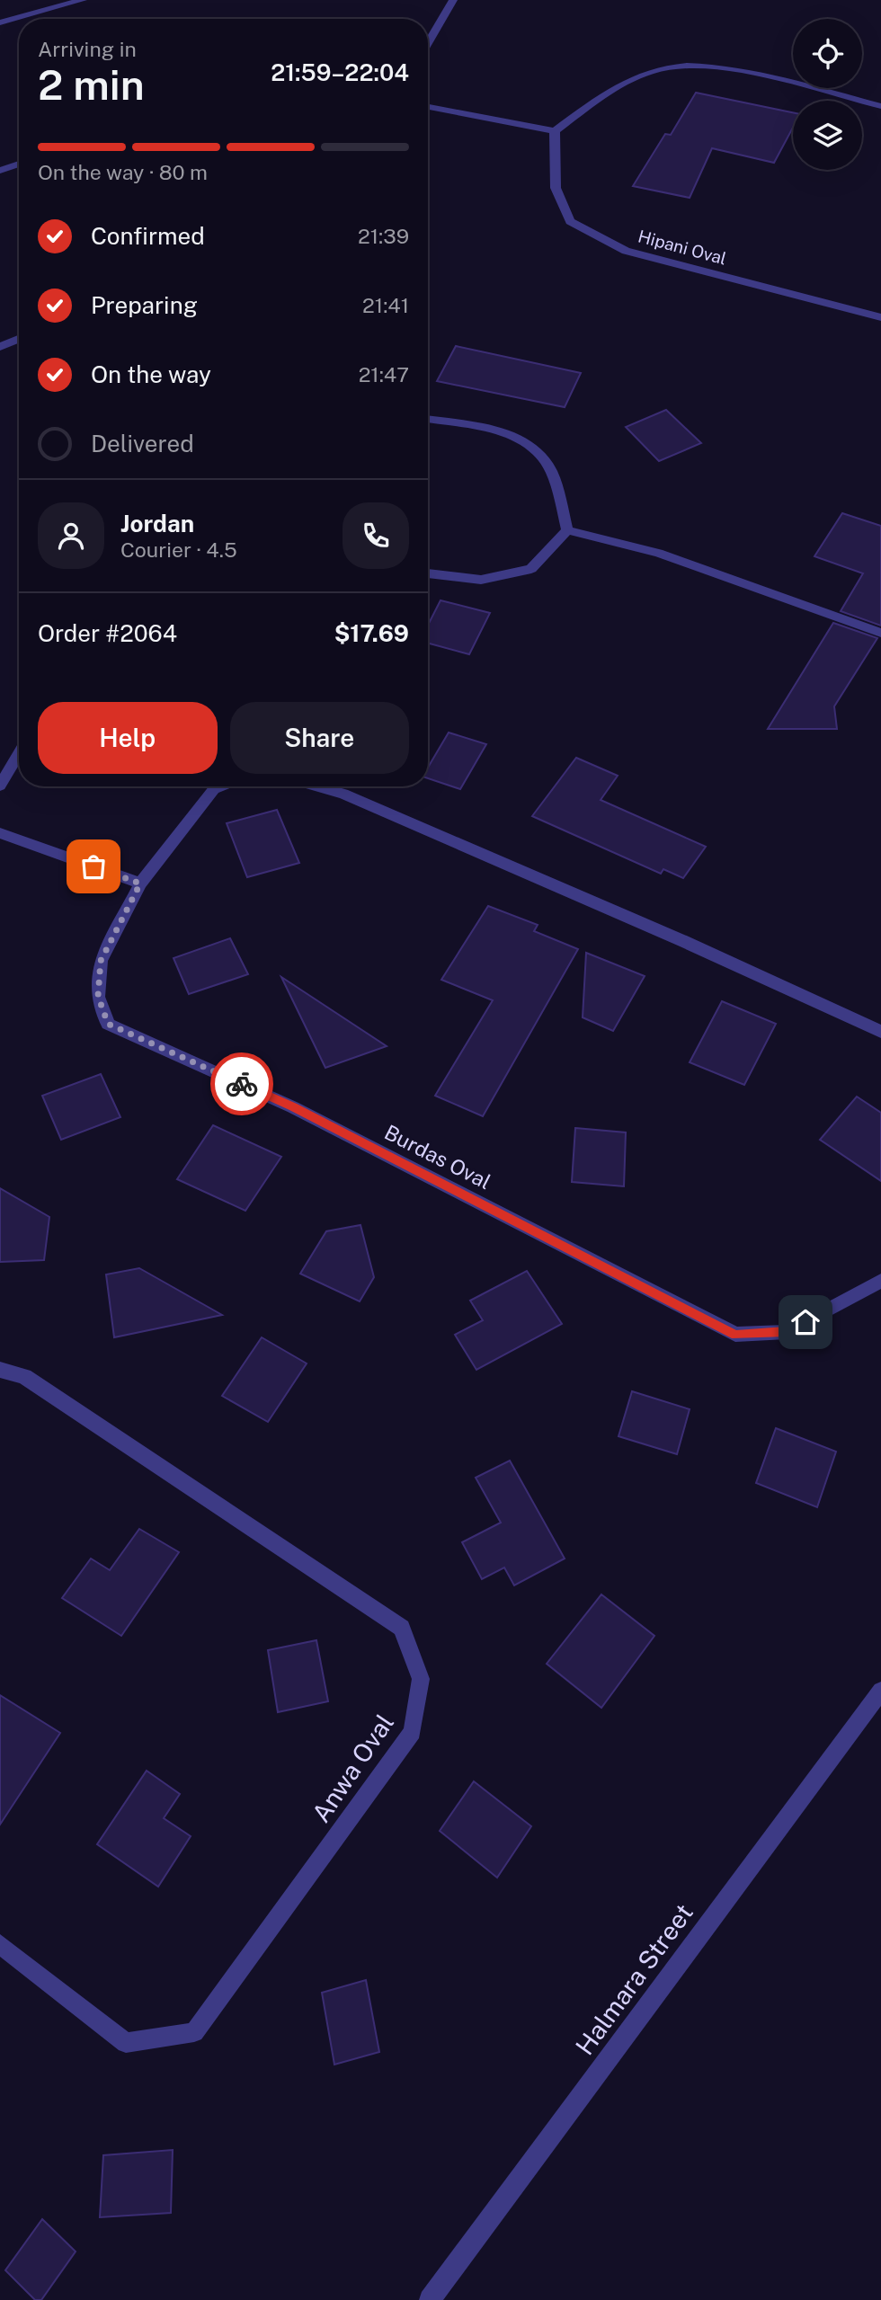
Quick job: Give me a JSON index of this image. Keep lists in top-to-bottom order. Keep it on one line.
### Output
{"streets":{"street":["Hipani Oval","Burdas Oval","Anwa Oval","Halmara Street"]},"page":{"heading":["2 min","Arriving in","21:59–22:04"],"panel":["Jordan","Courier · 4.5","Order #2064","$17.69"],"bar":"On the way · 80 m","list":[["Confirmed","21:39"],["Preparing","21:41"],["On the way","21:47"],"Delivered"],"buttons":["Help","Share"]}}
